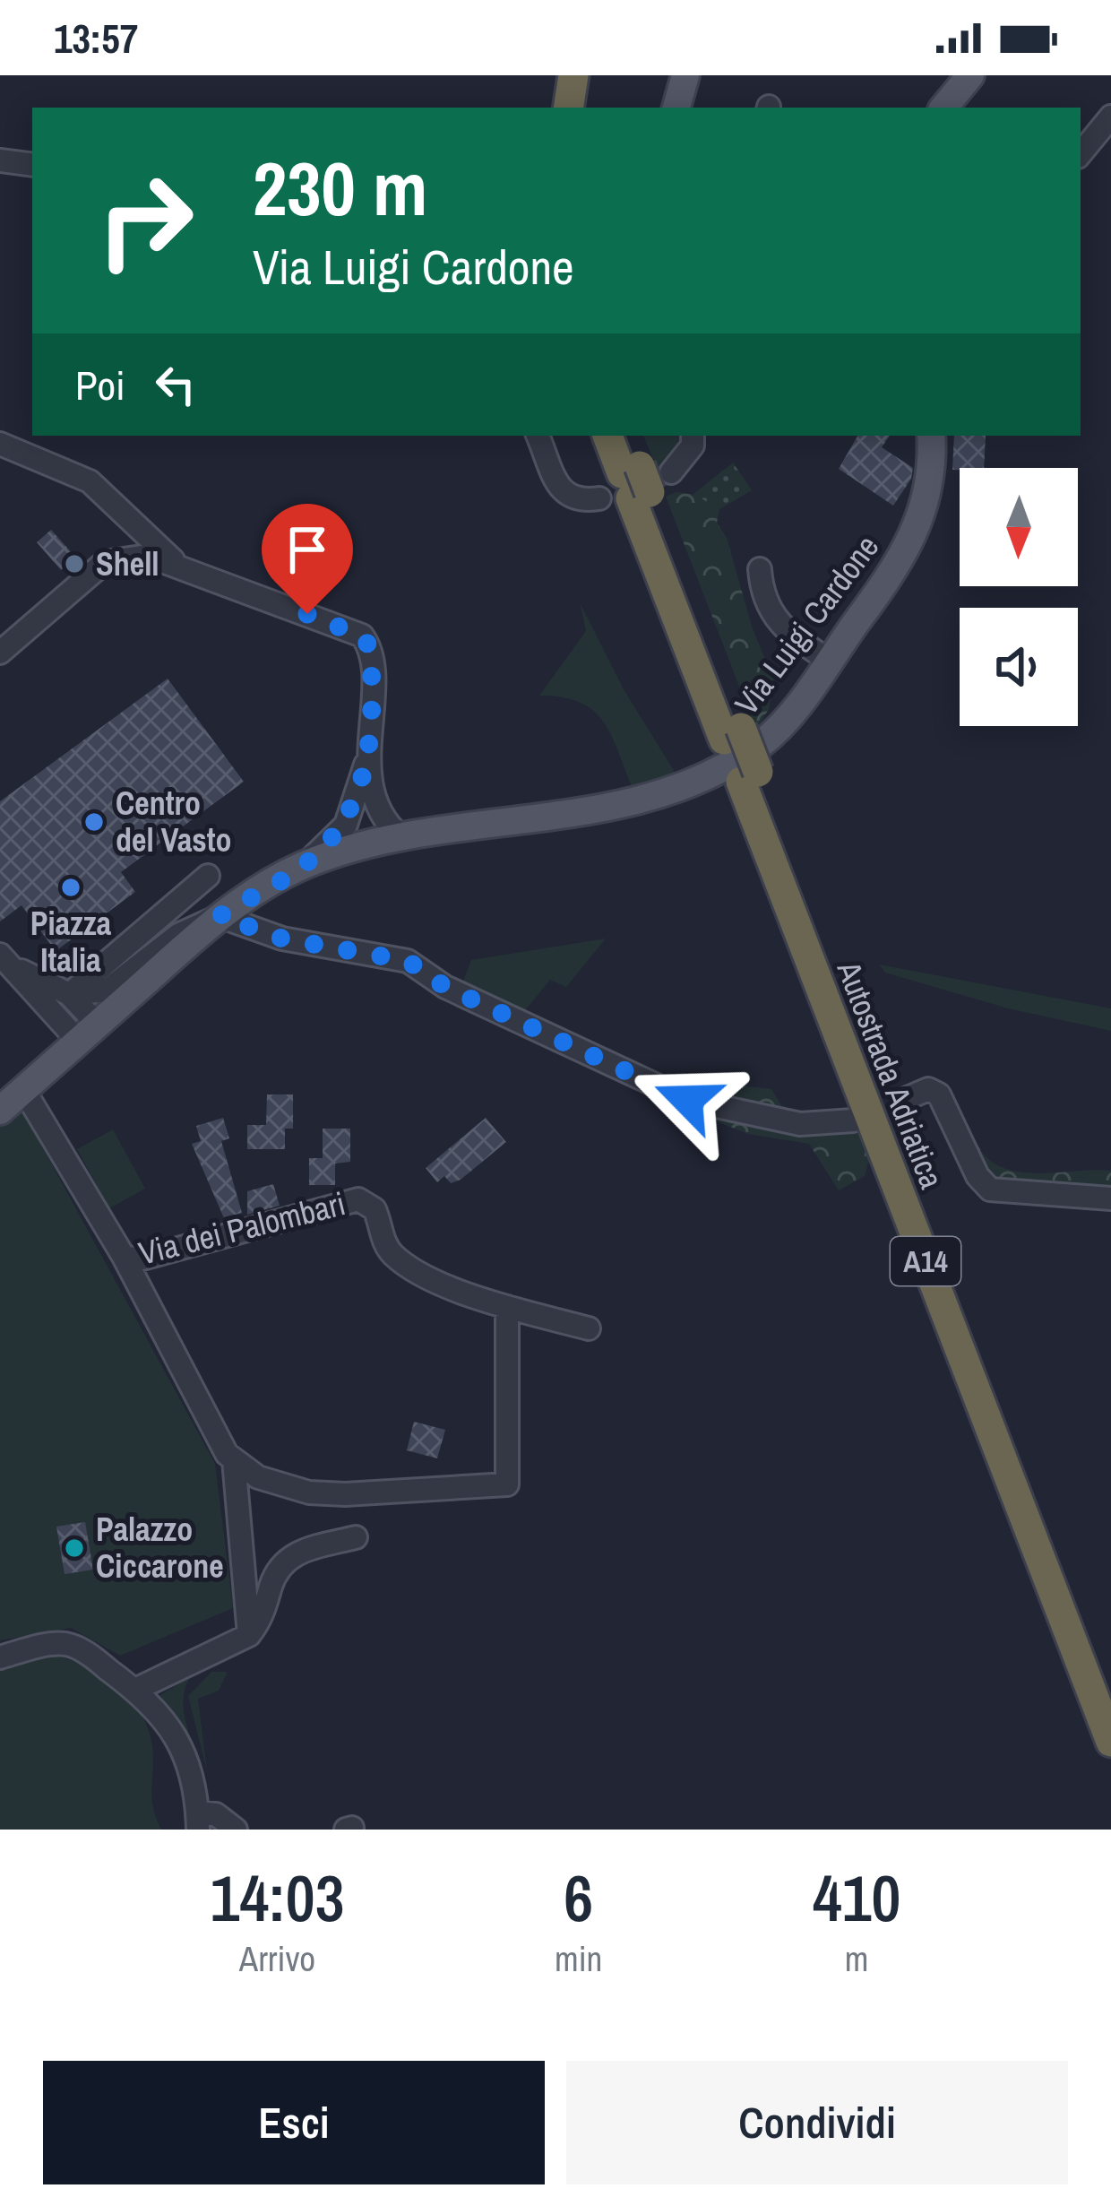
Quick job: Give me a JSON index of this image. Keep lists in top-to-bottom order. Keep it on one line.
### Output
{"streets":{"highway":["Autostrada Adriatica","A14"],"main road":["Via Luigi Cardone"],"street":["Via dei Palombari"]},"crossings":[["Via Luigi Cardone","Via dei Palombari"]],"places":["Shell","Centro del Vasto","Piazza Italia","Palazzo Ciccarone"],"north":"bottom","page":{"status":"13:57","turn":["230 m","Via Luigi Cardone"],"then":"Poi","eta":["14:03","Arrivo","6","min","410","m"],"buttons":["Esci","Condividi"]}}
